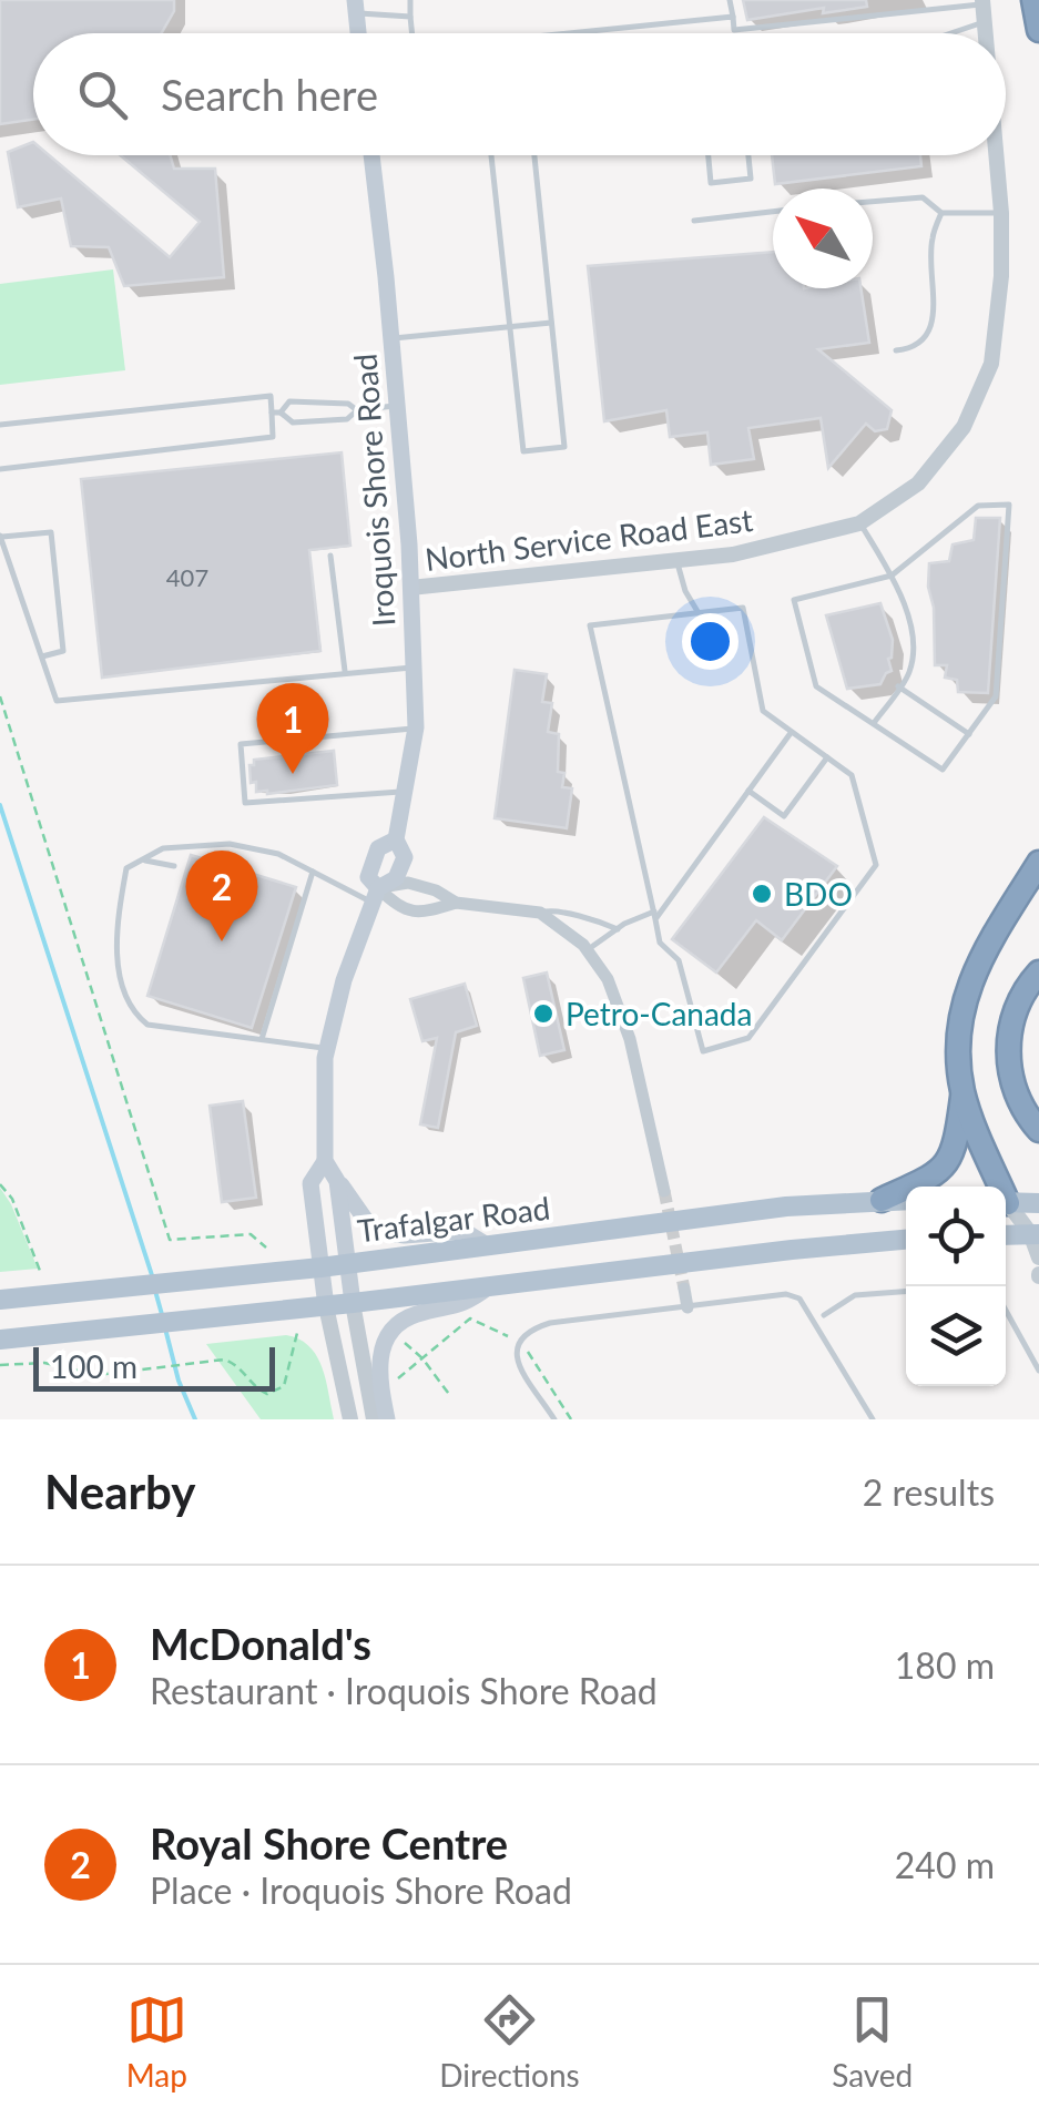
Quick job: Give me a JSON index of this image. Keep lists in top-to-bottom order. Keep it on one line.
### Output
{"streets":{"main road":["Iroquois Shore Road","Trafalgar Road"],"street":["North Service Road East"]},"crossings":[["Iroquois Shore Road","North Service Road East"],["Iroquois Shore Road","Trafalgar Road"]],"places":["BDO","Petro-Canada"],"house_numbers":["407"],"scale_bar":"100 m","north":"top left","page":{"search":"Search here","pins":["1","2"],"scale":"100 m","heading":["Nearby","2 results"],"list":[{"mark":"1","name":"McDonald's","note":"Restaurant · Iroquois Shore Road","value":"180 m"},{"mark":"2","name":"Royal Shore Centre","note":"Place · Iroquois Shore Road","value":"240 m"}],"nav":["Map","Directions","Saved"]}}
